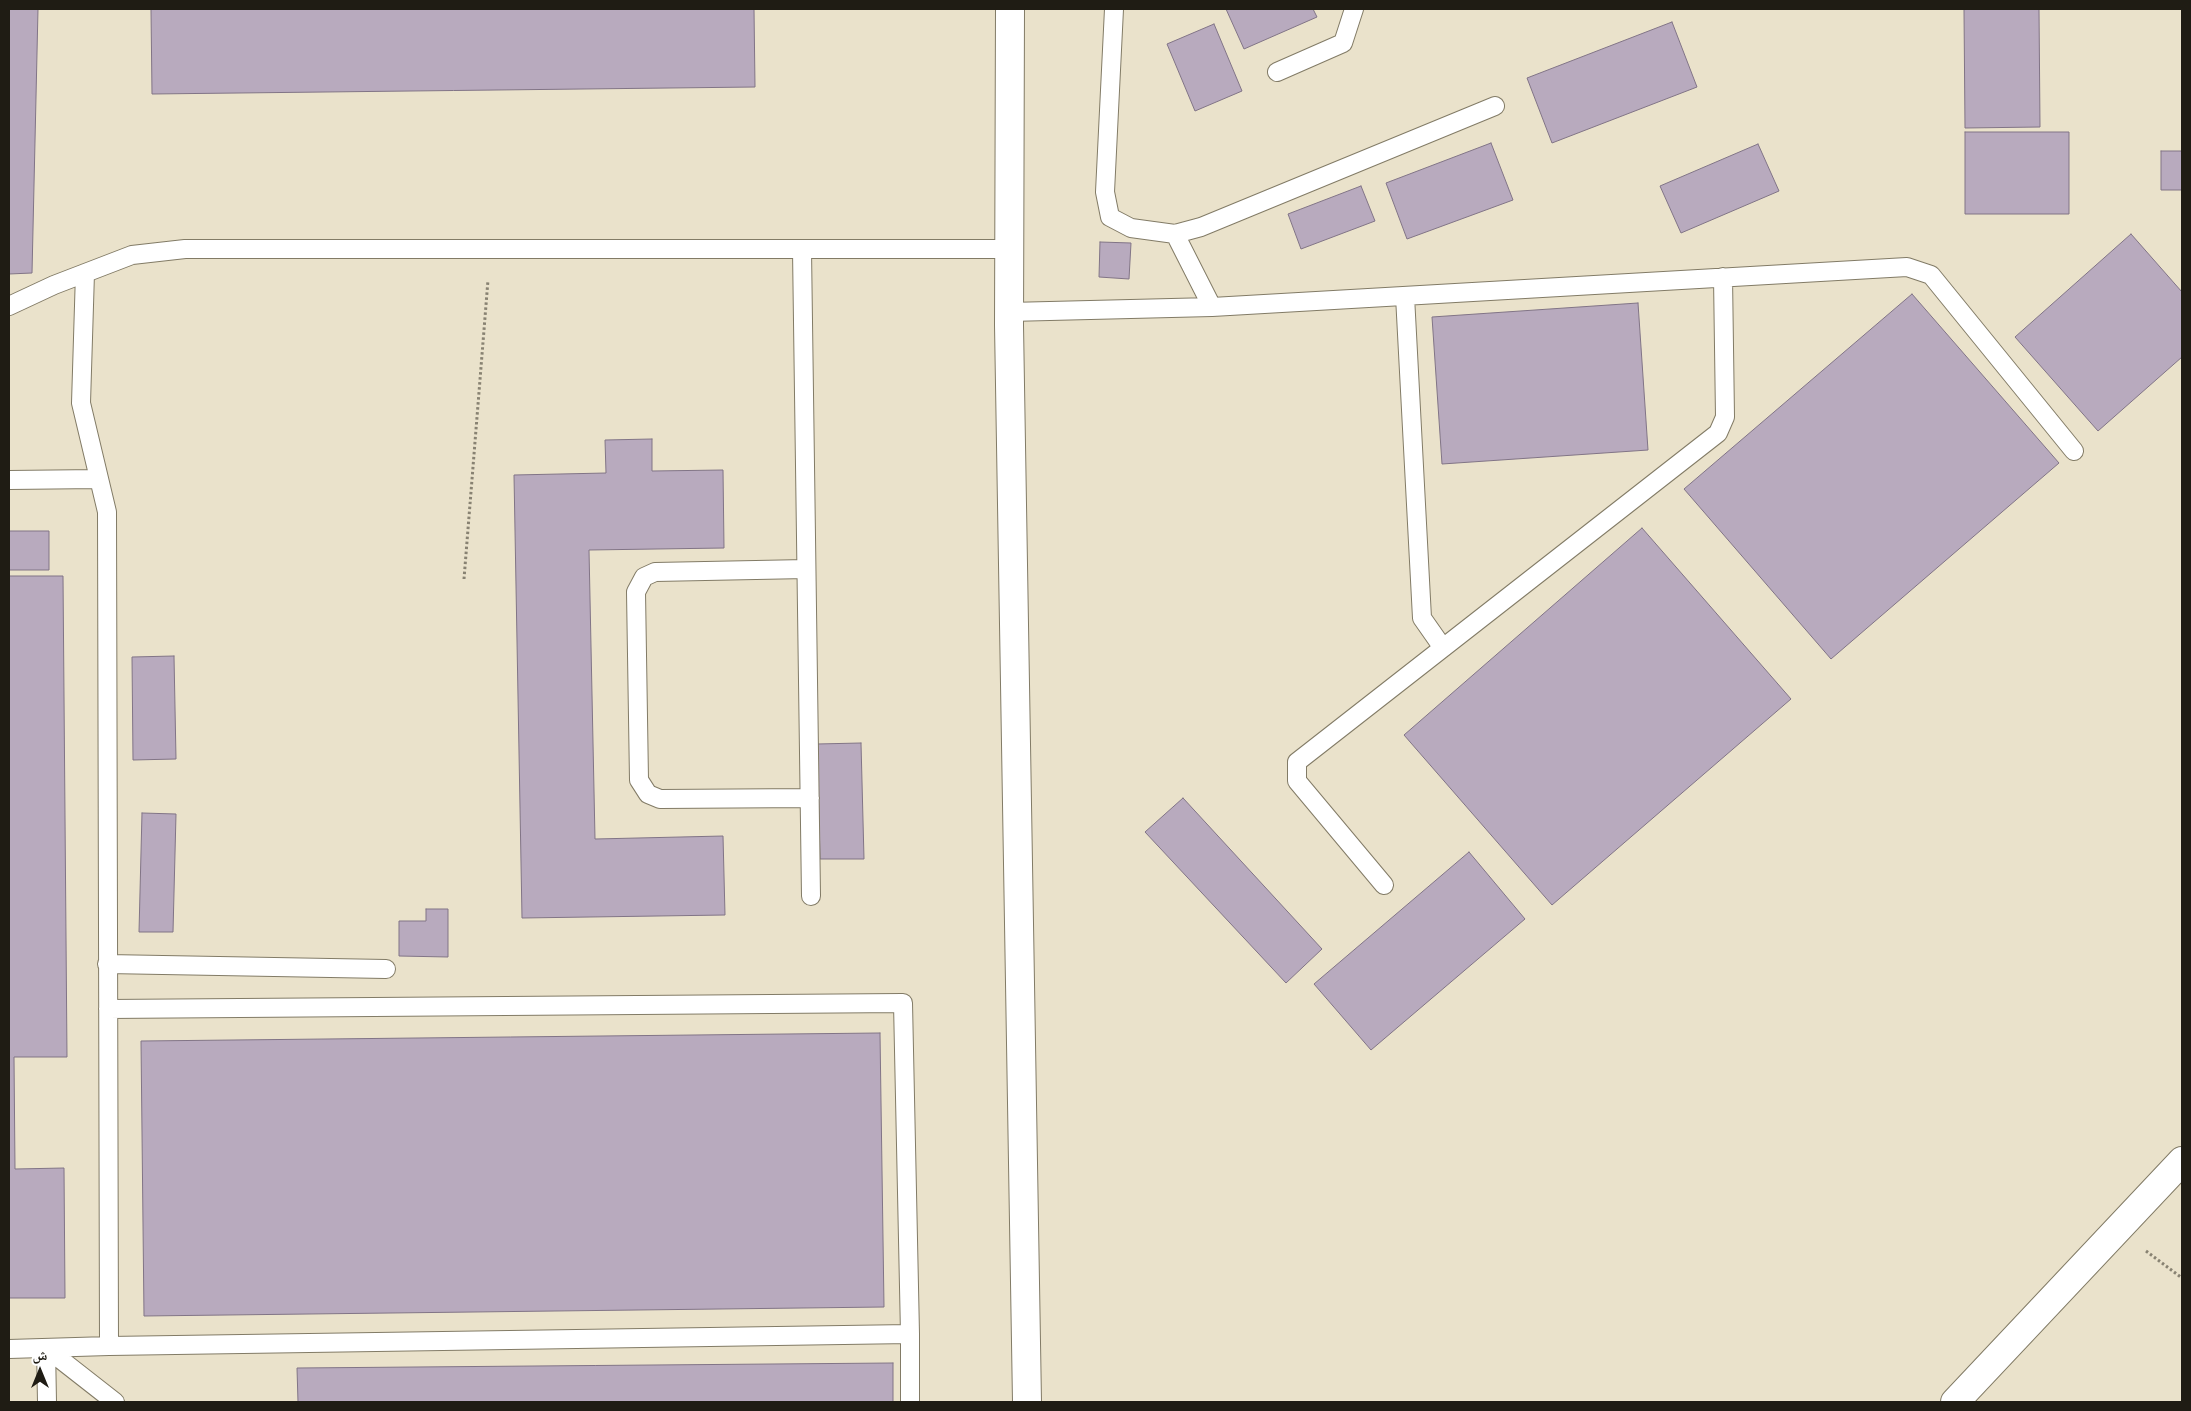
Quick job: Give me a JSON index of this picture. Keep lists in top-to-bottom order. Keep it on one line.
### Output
{"north":"top"}
